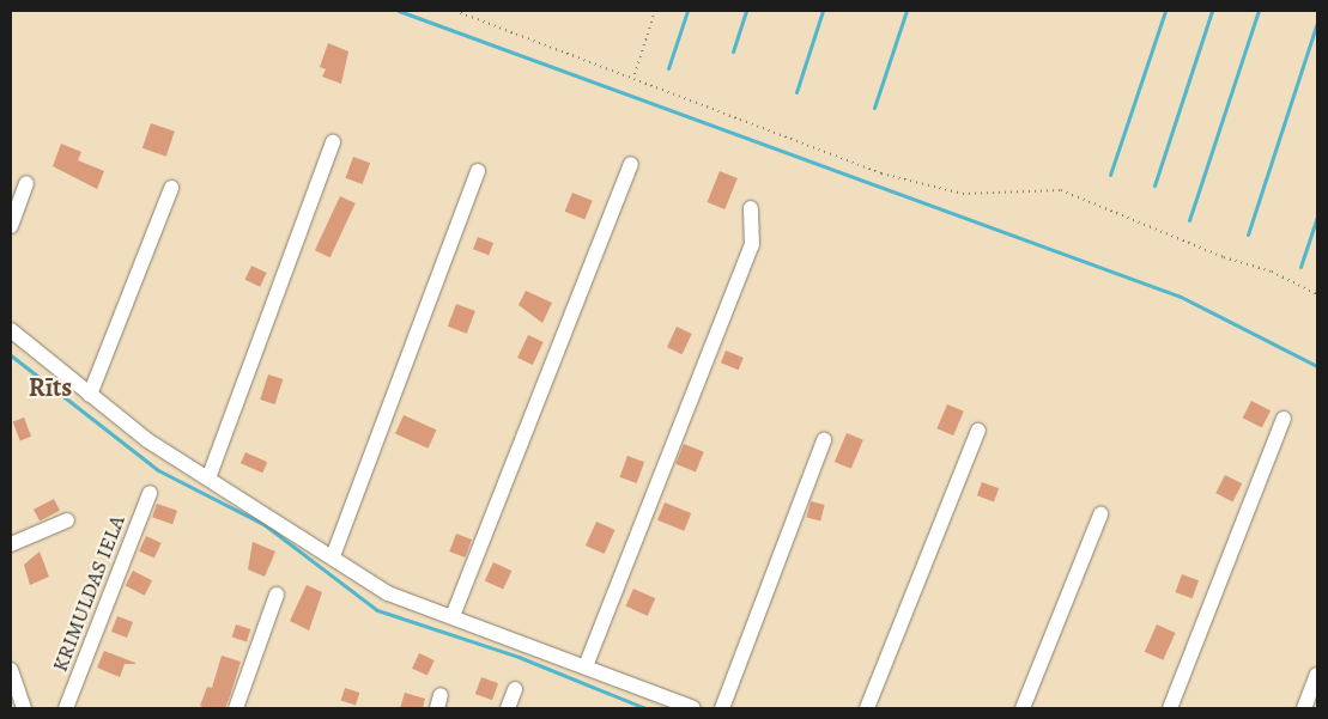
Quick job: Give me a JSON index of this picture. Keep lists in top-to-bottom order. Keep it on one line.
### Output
{"streets":{"street":["KRIMULDAS IELA"]},"districts":["Rīts"]}
